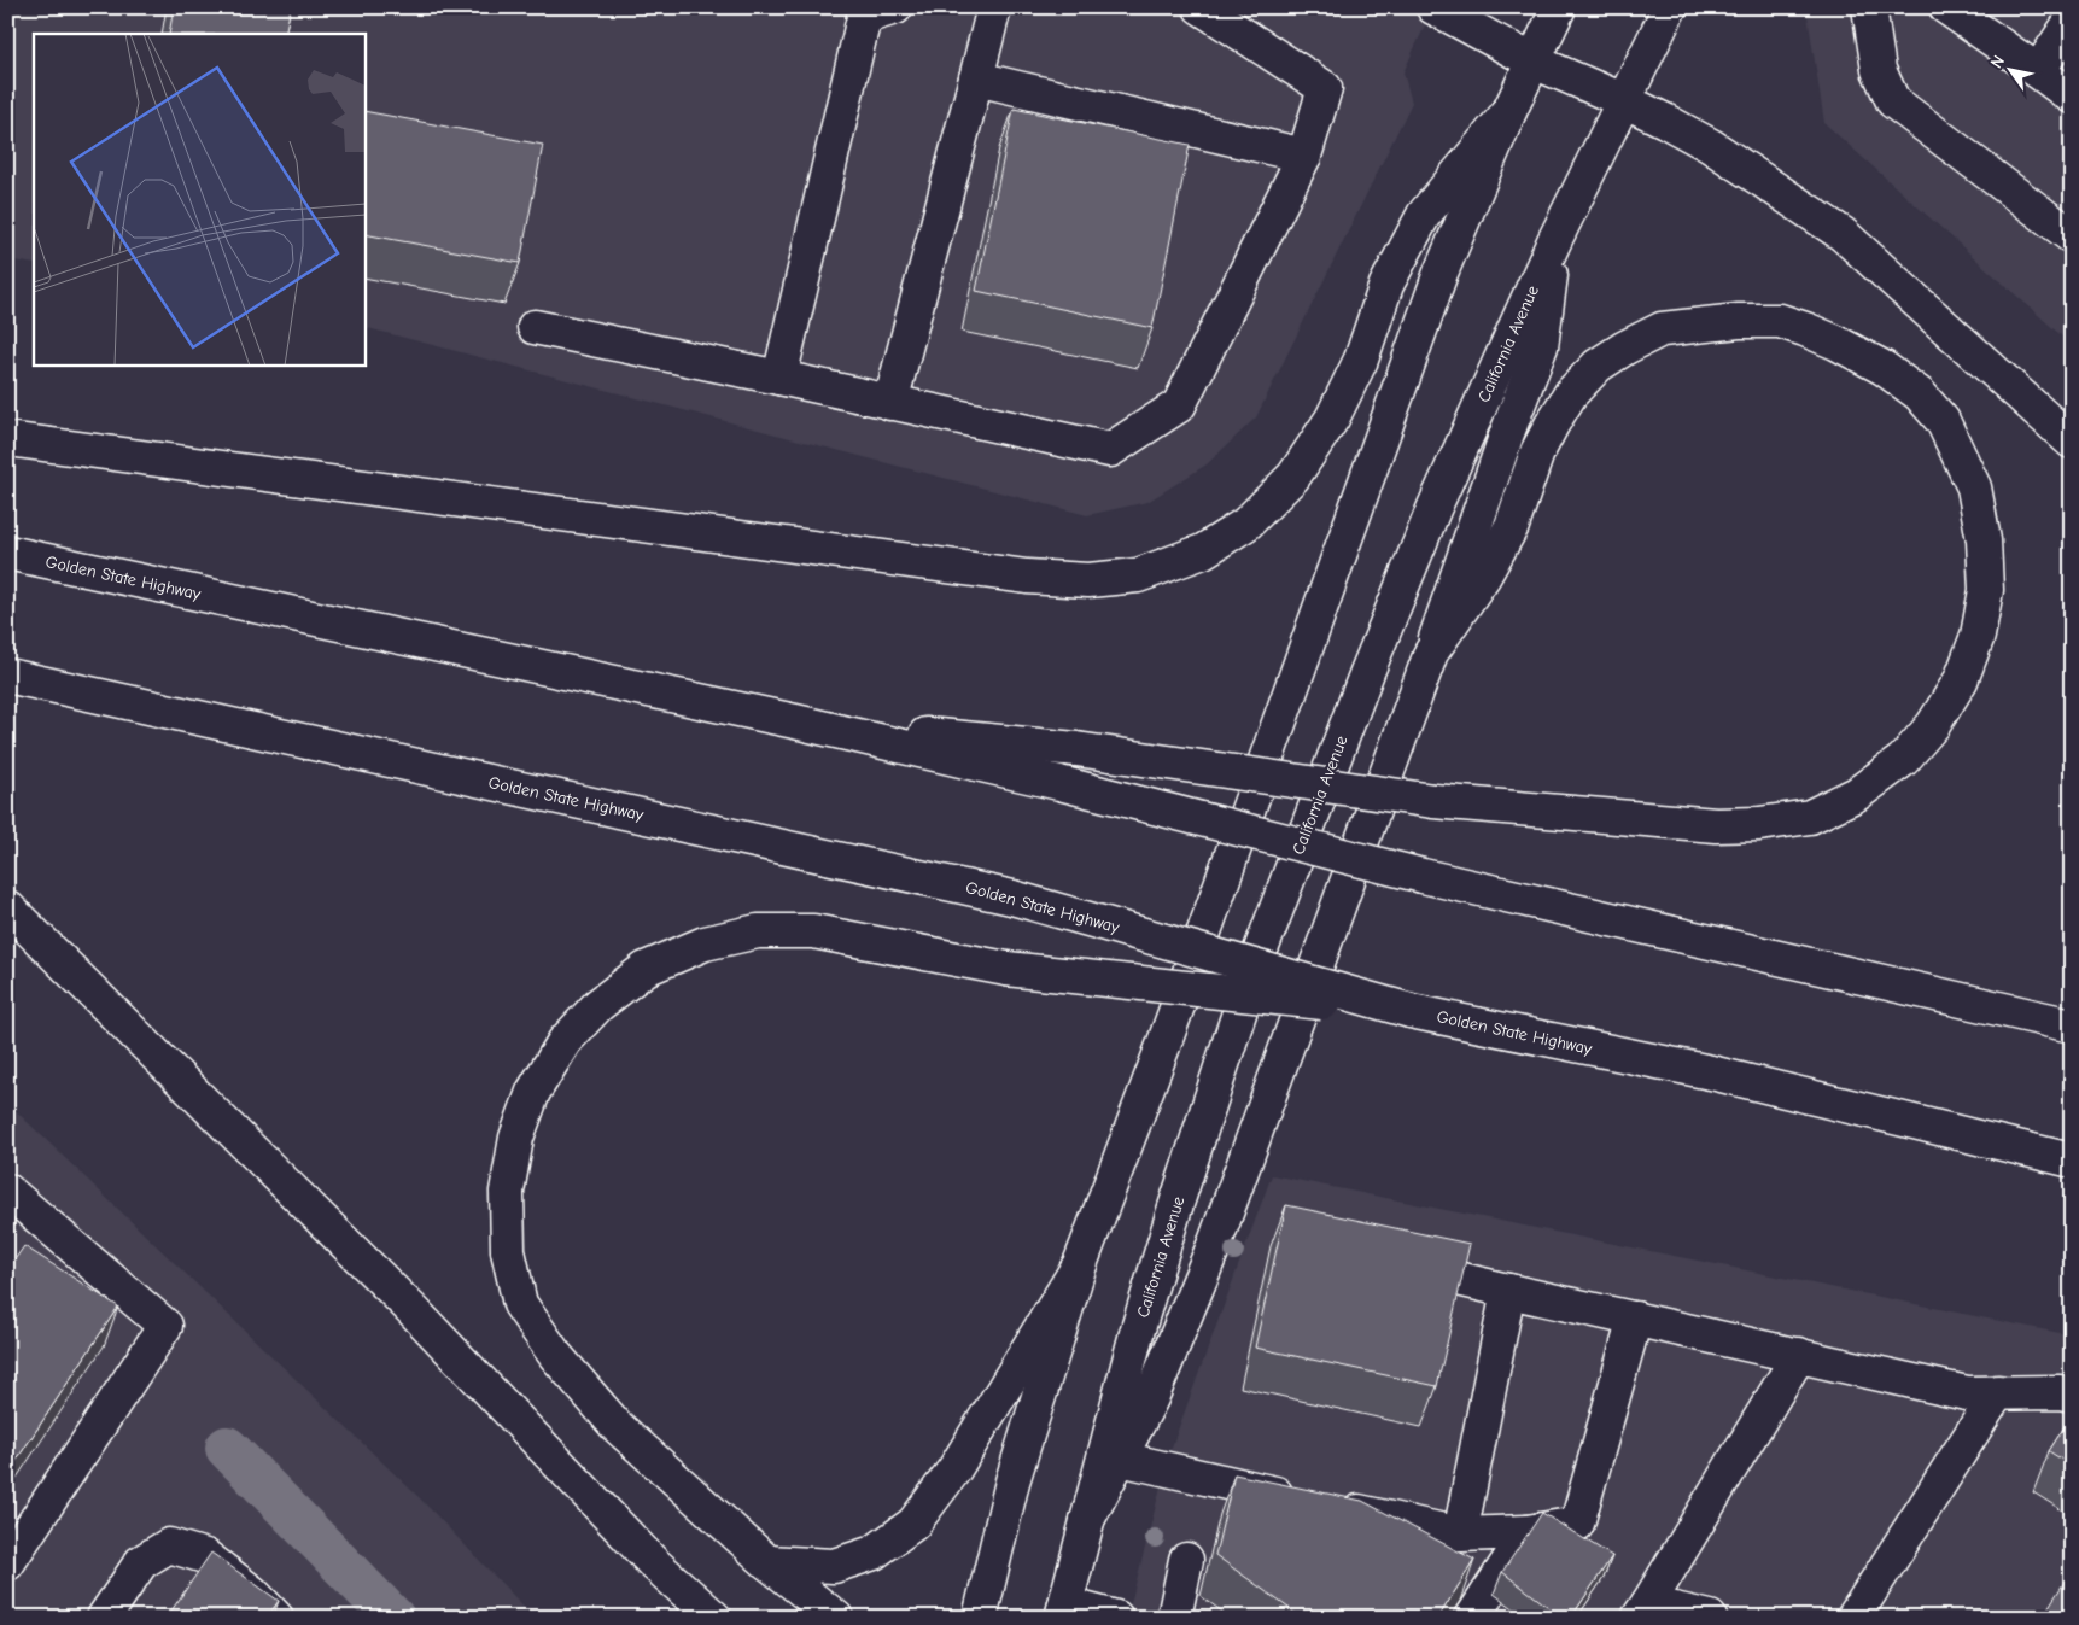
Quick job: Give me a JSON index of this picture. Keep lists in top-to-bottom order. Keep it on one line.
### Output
{"streets":{"main road":["California Avenue","Golden State Highway"]},"north":"top left"}
